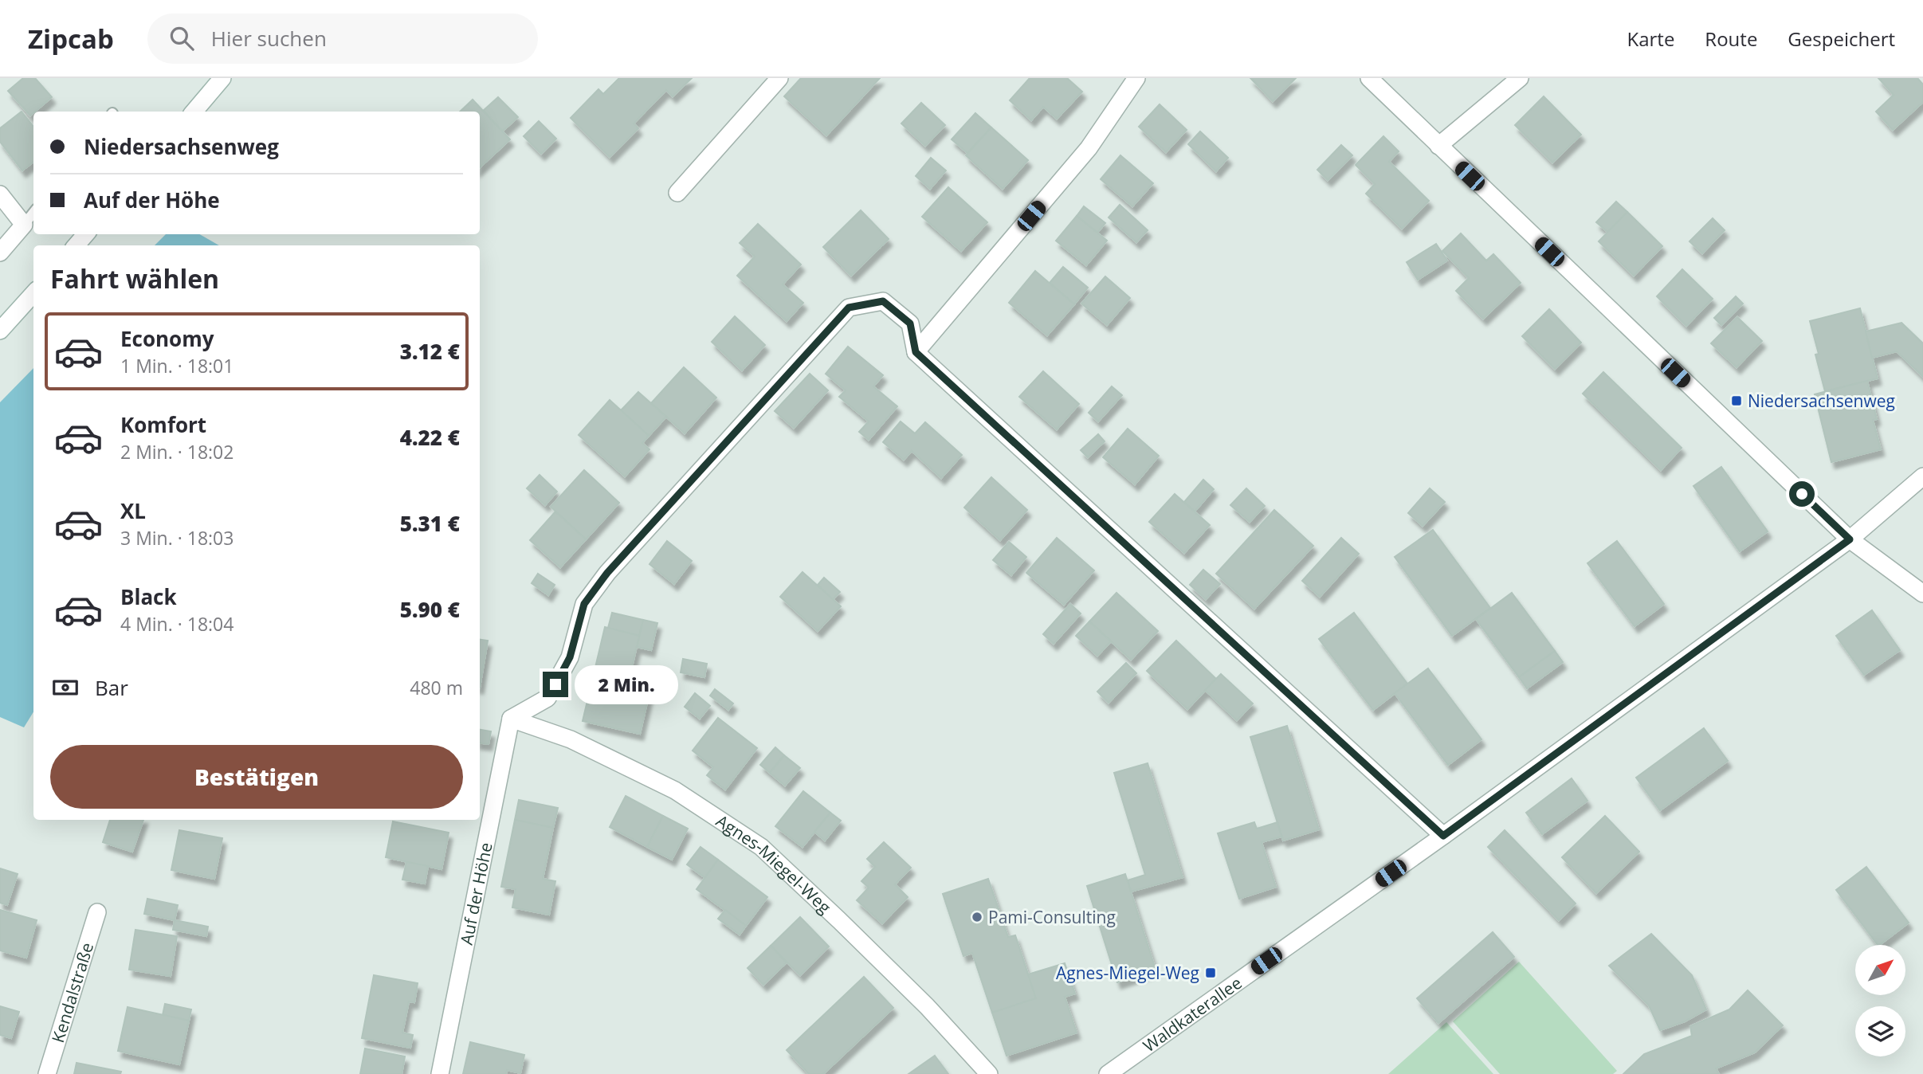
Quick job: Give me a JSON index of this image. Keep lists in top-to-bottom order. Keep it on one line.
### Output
{"streets":{"street":["Agnes-Miegel-Weg","Auf der Höhe","Kendalstraße","Waldkaterallee"]},"crossings":[["Agnes-Miegel-Weg","Auf der Höhe"]],"places":{"transit":["Niedersachsenweg","Agnes-Miegel-Weg"],"other":["Pami-Consulting"]},"north":"top right","page":{"header":"Zipcab","search":"Hier suchen","nav":["Karte","Route","Gespeichert"],"banner":["Niedersachsenweg","Auf der Höhe"],"heading":"Fahrt wählen","list":[{"name":"Economy","note":"1 Min. · 18:01","value":"3.12 €"},{"name":"Komfort","note":"2 Min. · 18:02","value":"4.22 €"},{"name":"XL","note":"3 Min. · 18:03","value":"5.31 €"},{"name":"Black","note":"4 Min. · 18:04","value":"5.90 €"}],"pay":["Bar","480 m"],"bubble":"2 Min.","buttons":"Bestätigen"}}
